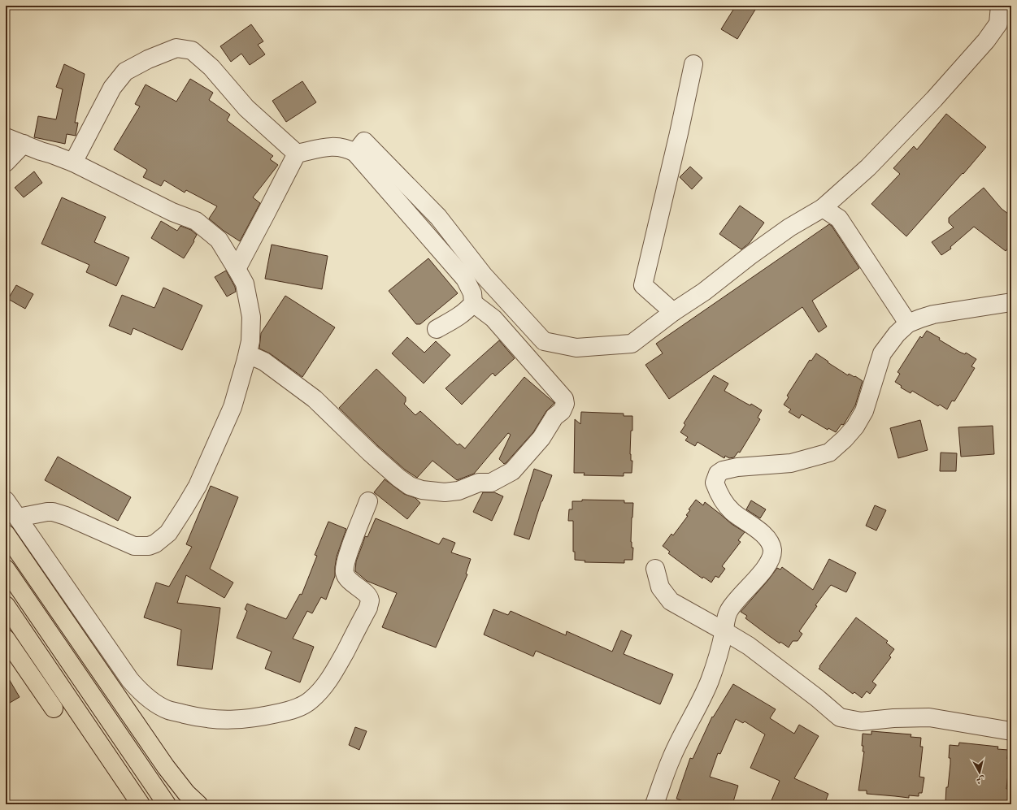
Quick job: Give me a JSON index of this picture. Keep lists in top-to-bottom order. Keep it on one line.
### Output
{"north":"bottom"}
